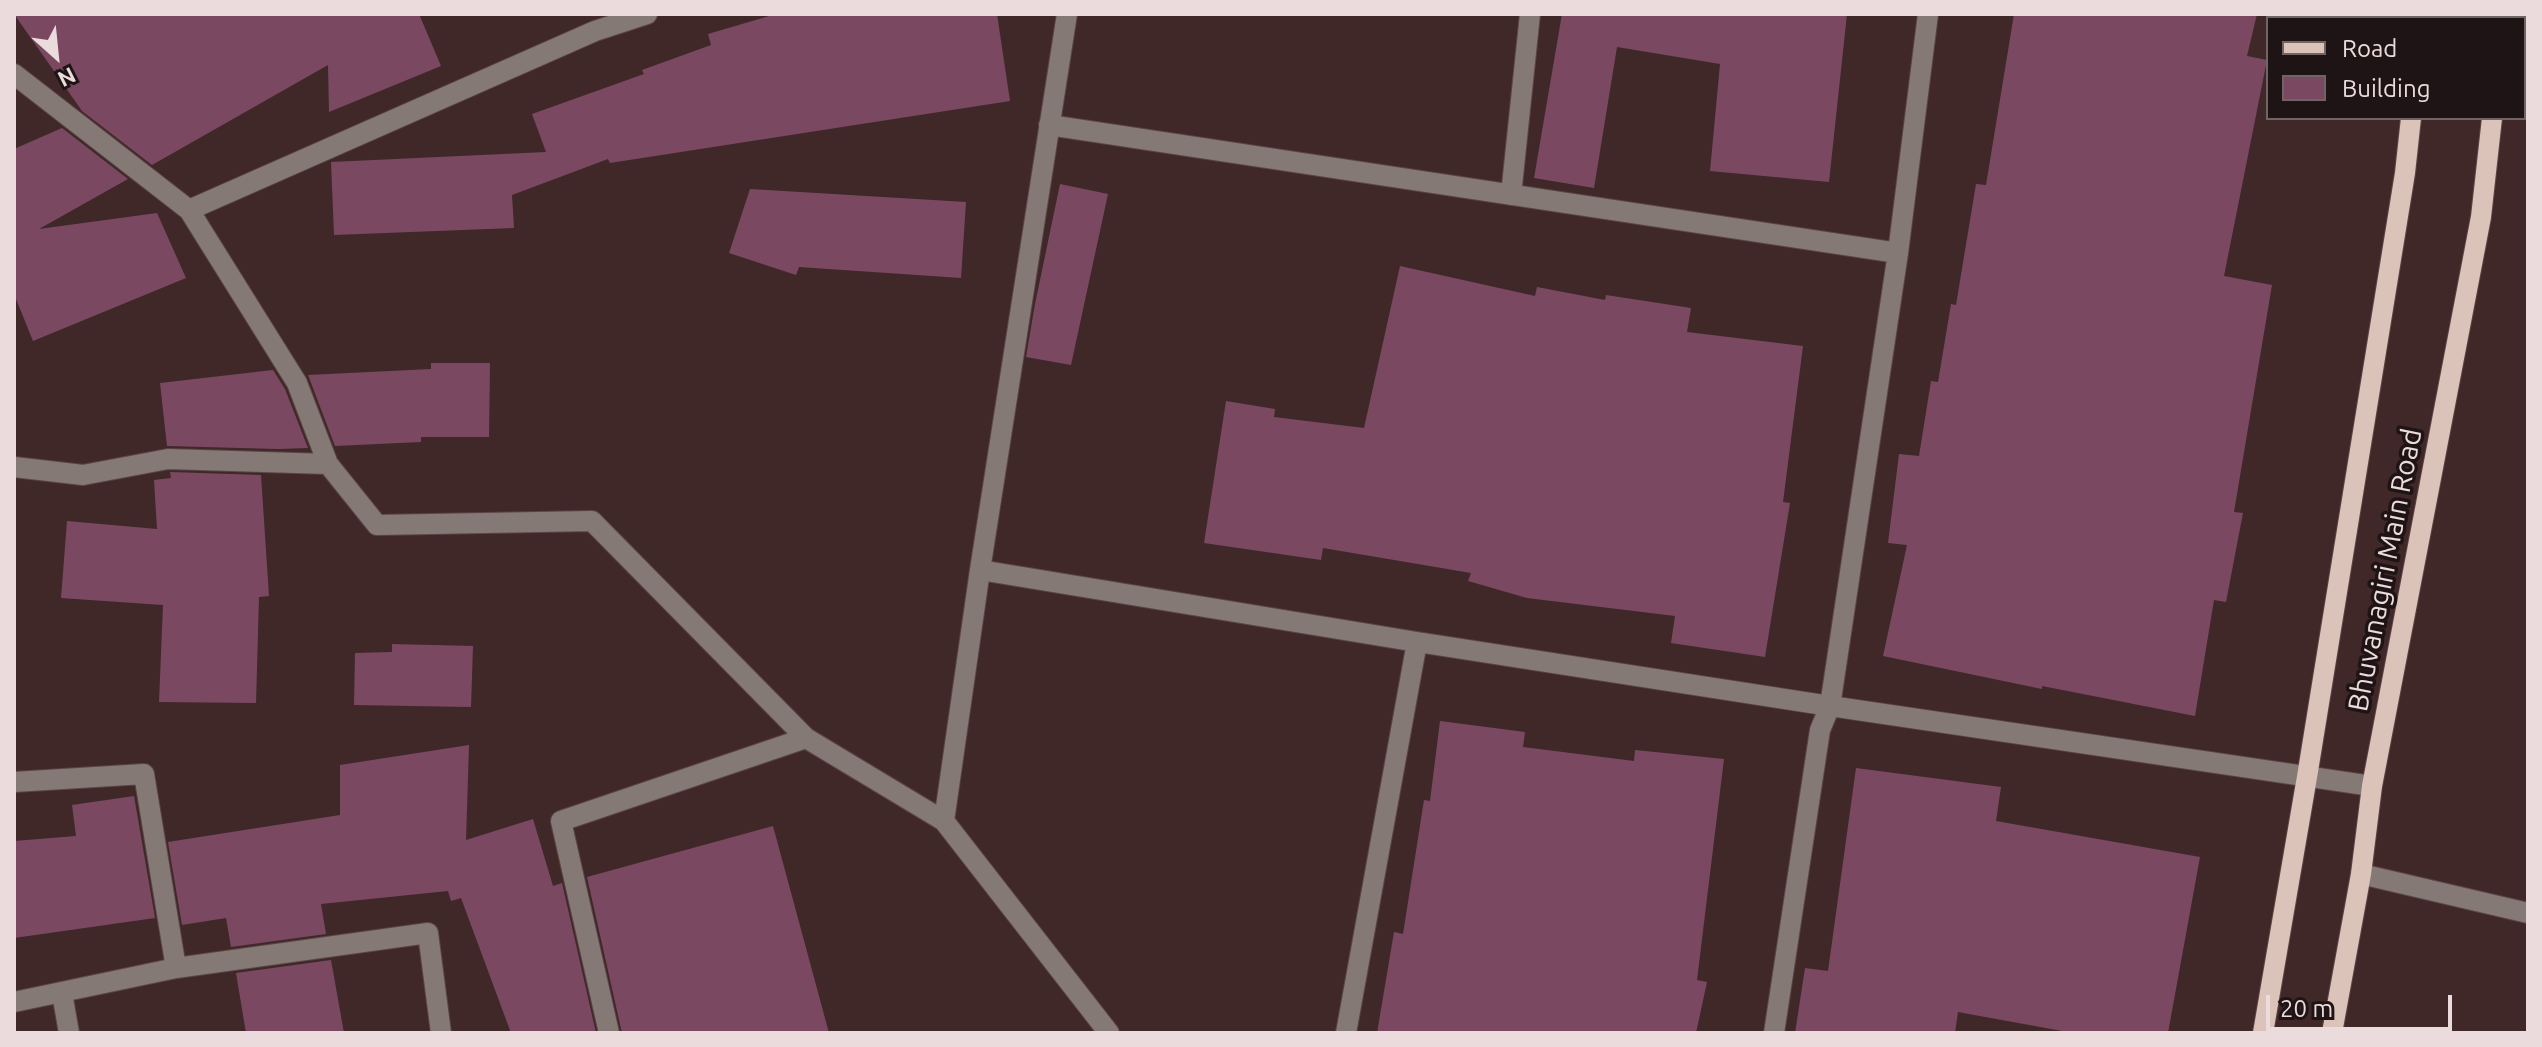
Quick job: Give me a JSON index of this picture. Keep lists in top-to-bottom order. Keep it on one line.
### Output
{"streets":{"main road":["Bhuvanagiri Main Road"]},"legend":["Road","Building"],"scale_bar":"20 m","north":"bottom right"}
